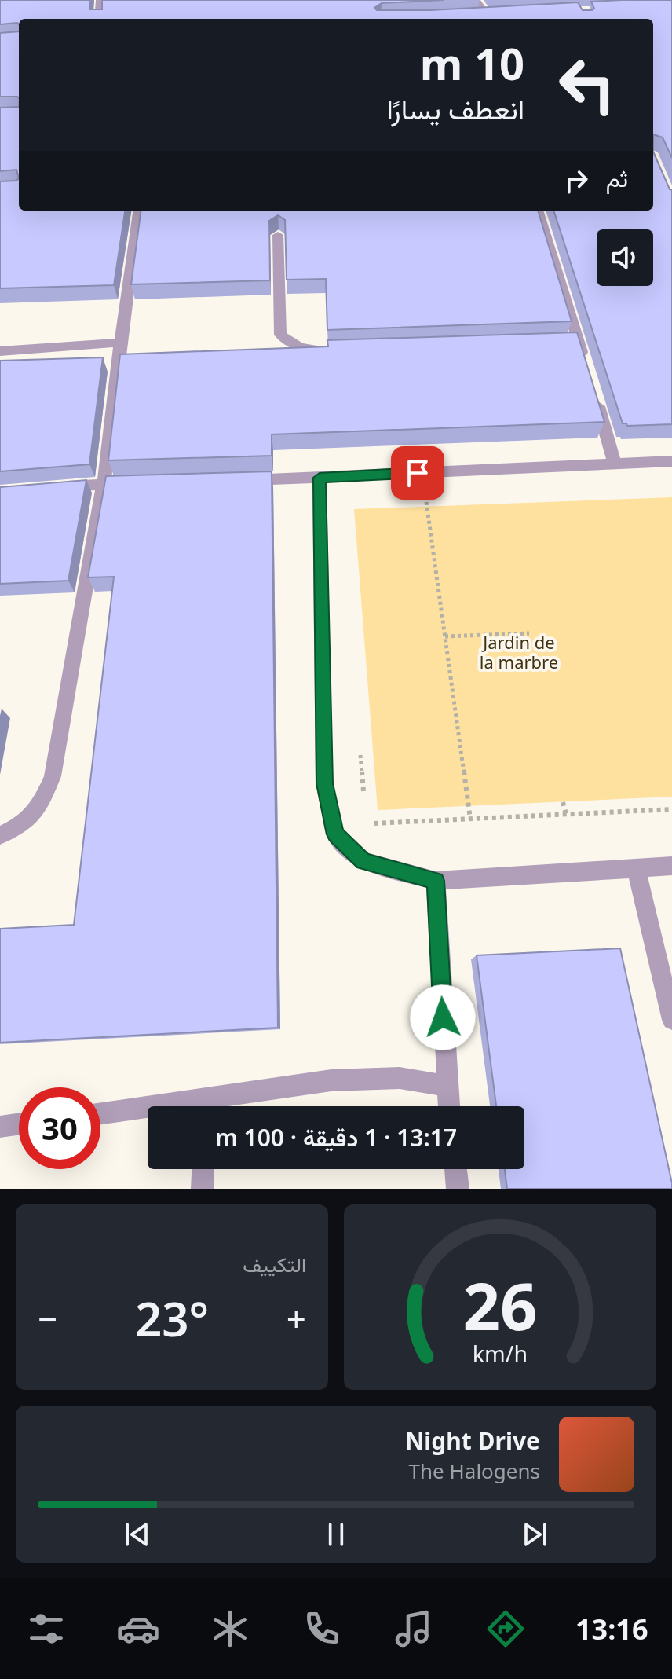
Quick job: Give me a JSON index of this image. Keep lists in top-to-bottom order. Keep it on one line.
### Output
{"parks":["Jardin de la marbre"],"page":{"turn":["10 m","انعطف يسارًا"],"then":"ثم","limit":"30","trip":"13:17 · 1 دقيقة · 100 m","tile":"التكييف","heat":["−","23°","+"],"song":["Night Drive","The Halogens"],"tabs":"13:16","gauge":["26","km/h"]}}
